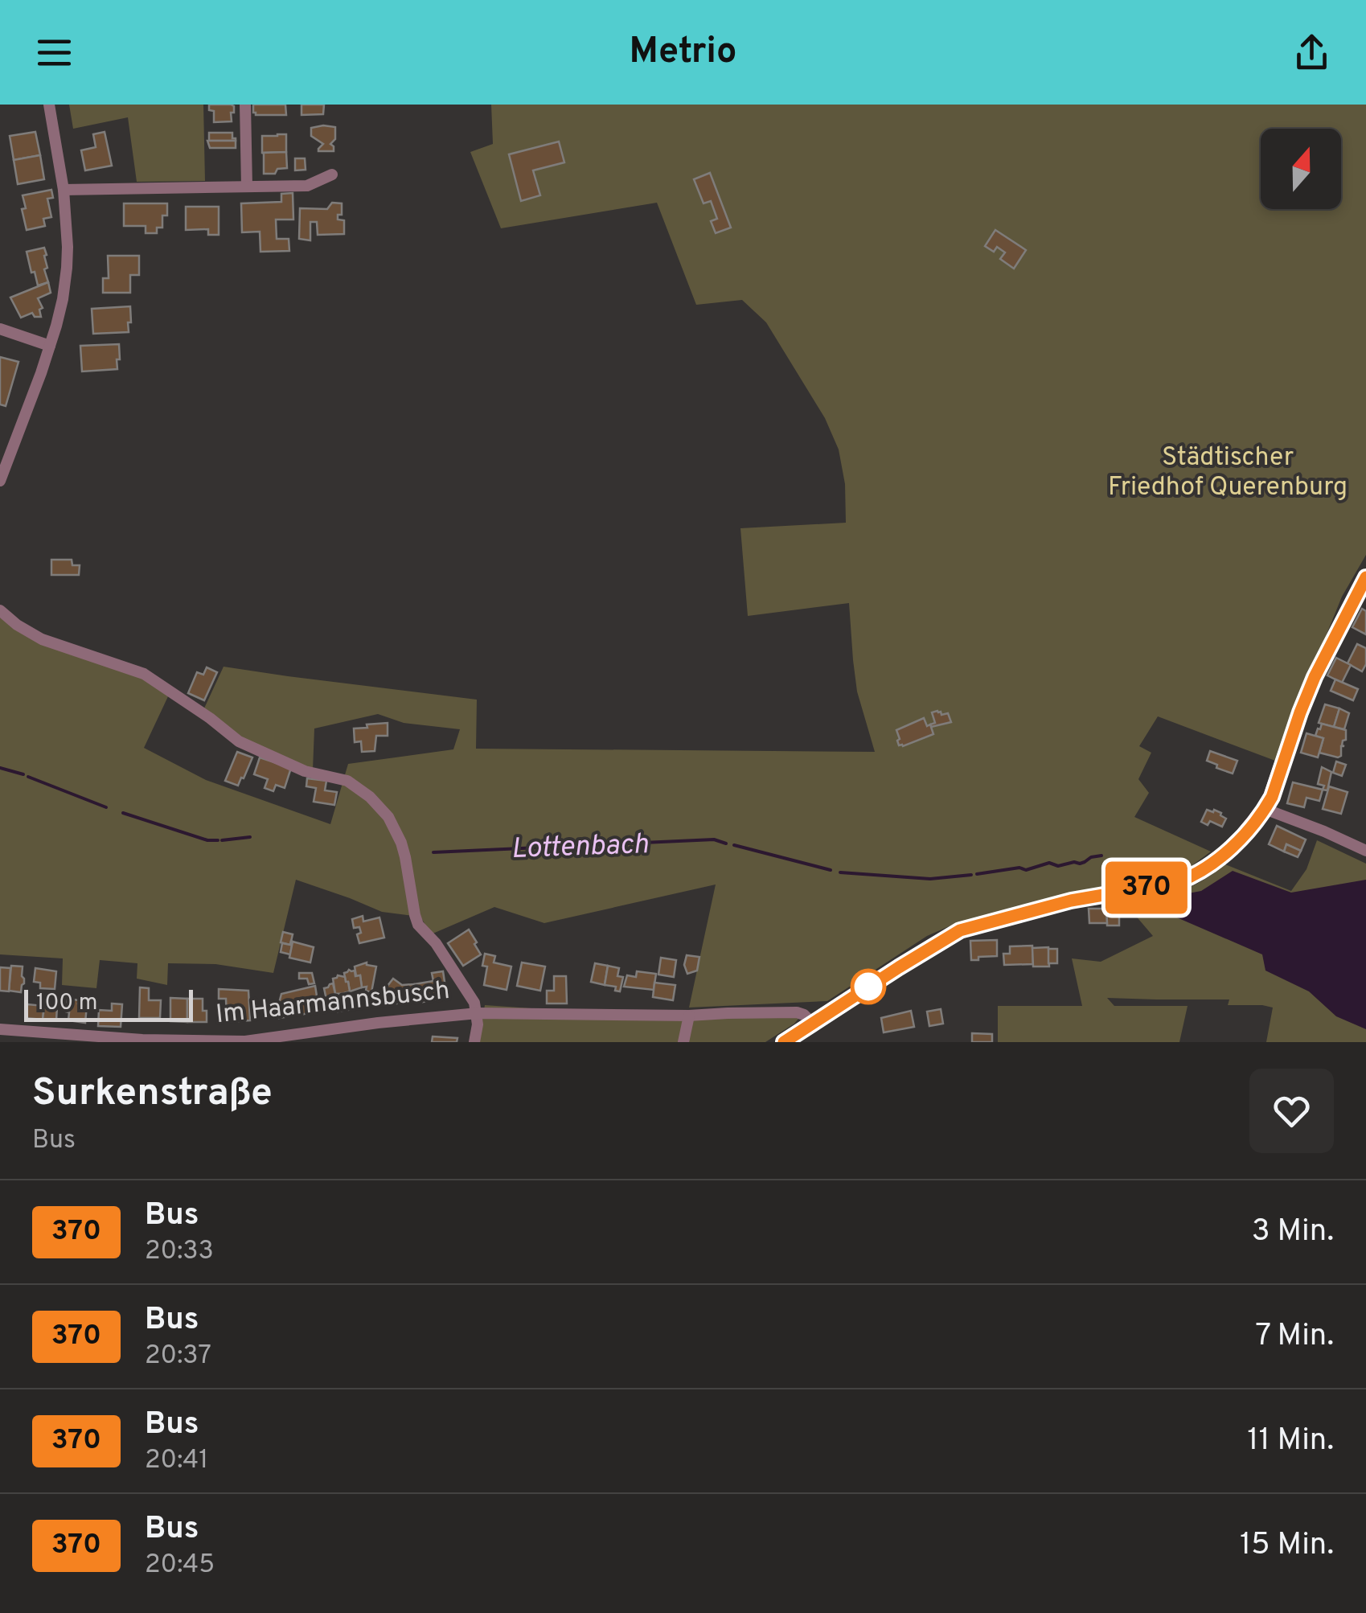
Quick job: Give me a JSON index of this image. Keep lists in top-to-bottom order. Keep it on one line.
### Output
{"streets":{"street":["Im Haarmannsbusch"]},"water":["Lottenbach"],"parks":["Städtischer Friedhof Querenburg"],"lines":["bus line 370"],"scale_bar":"100 m","north":"top","page":{"header":"Metrio","on_map":"370","scale":"100 m","heading":["Surkenstraße","Bus"],"list":[{"mark":"370","name":"Bus","note":"20:33","value":"3 Min."},{"mark":"370","name":"Bus","note":"20:37","value":"7 Min."},{"mark":"370","name":"Bus","note":"20:41","value":"11 Min."},{"mark":"370","name":"Bus","note":"20:45","value":"15 Min."}]}}
